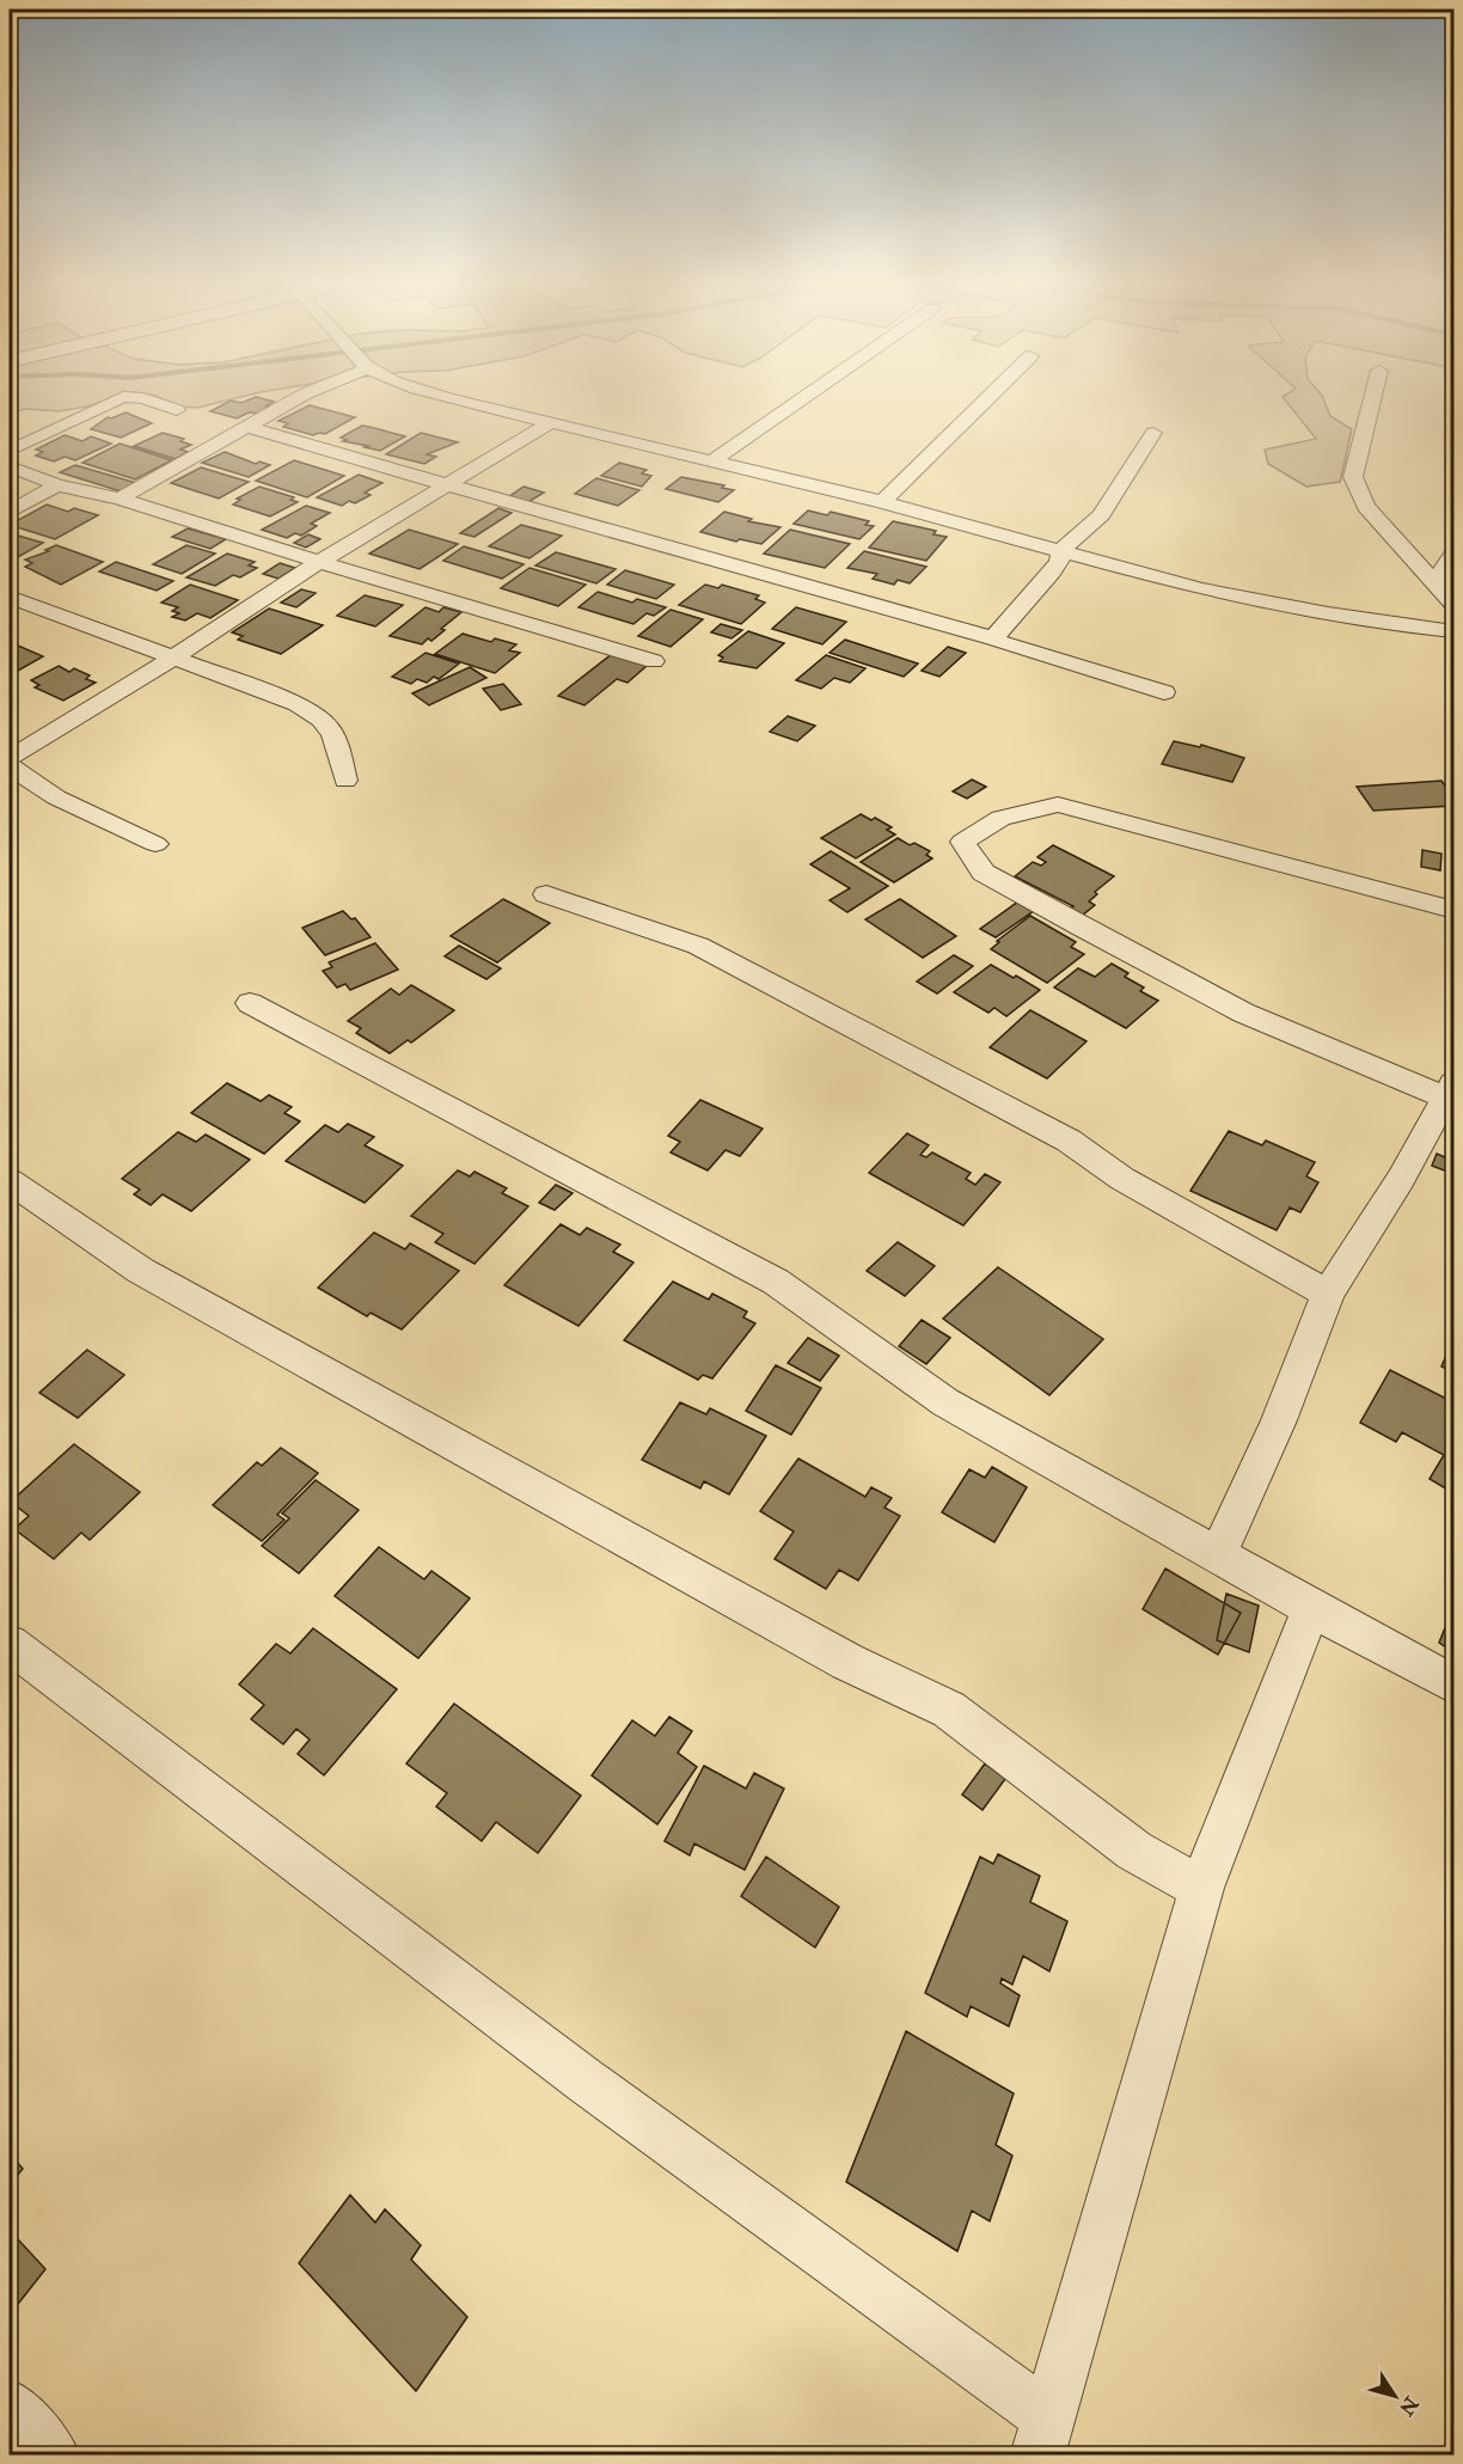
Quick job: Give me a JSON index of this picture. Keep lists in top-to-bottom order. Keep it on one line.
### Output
{"north":"bottom right"}
